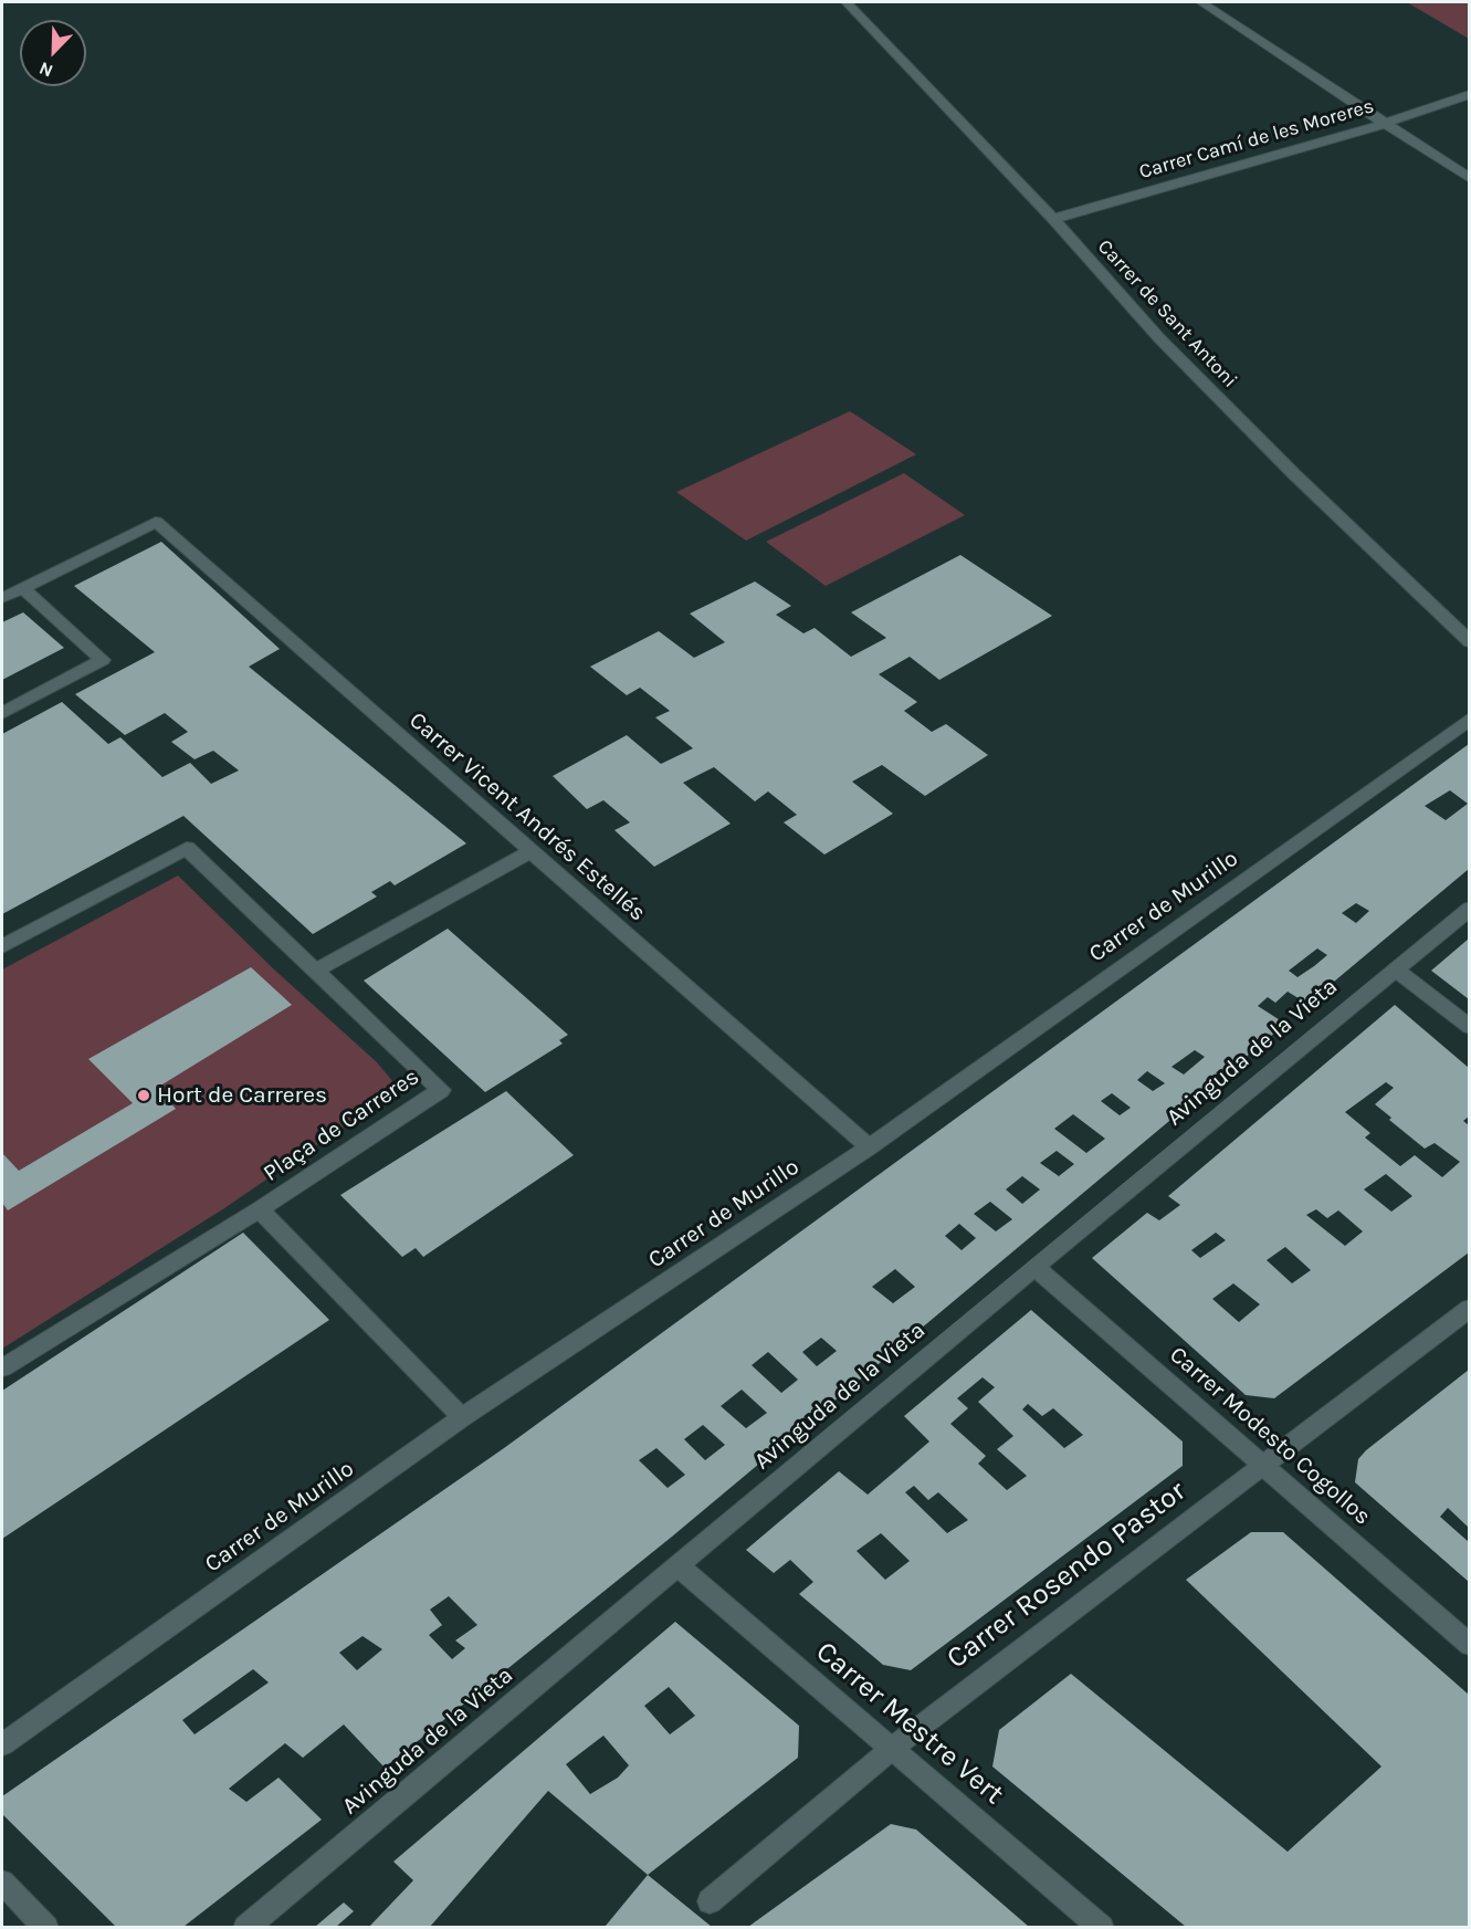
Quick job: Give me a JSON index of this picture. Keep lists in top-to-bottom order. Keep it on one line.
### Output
{"streets":{"street":["Carrer Camí de les Moreres","Carrer de Sant Antoni","Carrer Vicent Andrés Estellés","Carrer de Murillo","Avinguda de la Vieta","Plaça de Carreres","Carrer Modesto Cogollos","Carrer Rosendo Pastor","Carrer Mestre Vert"]},"crossings":[["Carrer Camí de les Moreres","Carrer de Sant Antoni"],["Carrer Vicent Andrés Estellés","Carrer de Murillo"],["Carrer de Murillo","Plaça de Carreres"],["Avinguda de la Vieta","Carrer Modesto Cogollos"],["Avinguda de la Vieta","Carrer Mestre Vert"],["Carrer Modesto Cogollos","Carrer Rosendo Pastor"],["Carrer Rosendo Pastor","Carrer Mestre Vert"]],"places":["Hort de Carreres"],"north":"bottom left"}
